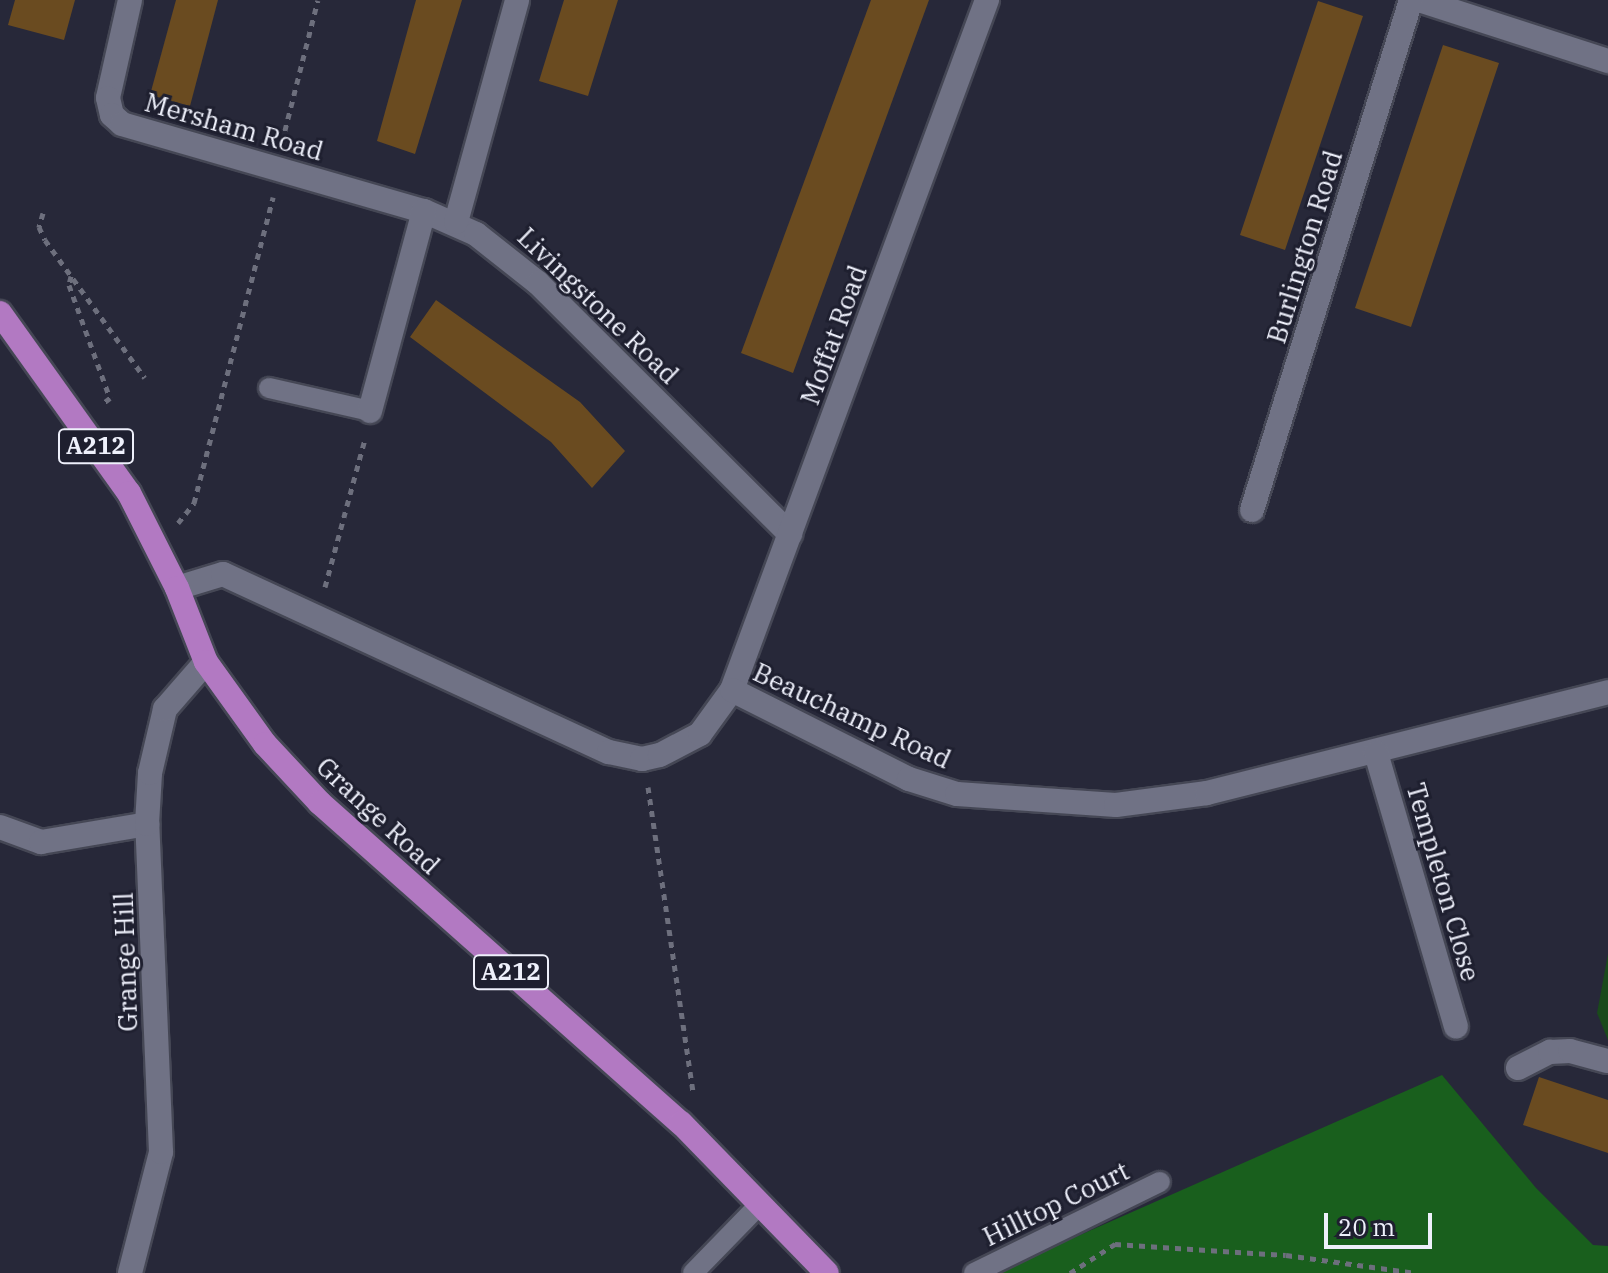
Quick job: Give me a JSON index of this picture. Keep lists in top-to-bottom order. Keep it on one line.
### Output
{"streets":{"main road":["A212","Grange Road"],"street":["Mersham Road","Burlington Road","Livingstone Road","Moffat Road","Beauchamp Road","Templeton Close","Grange Hill"],"lane":["Hilltop Court"]},"crossings":[["Mersham Road","Livingstone Road"],["Livingstone Road","Moffat Road"],["Moffat Road","Beauchamp Road"],["Beauchamp Road","Templeton Close"],["Grange Road","Grange Hill"]],"scale_bar":"20 m"}
